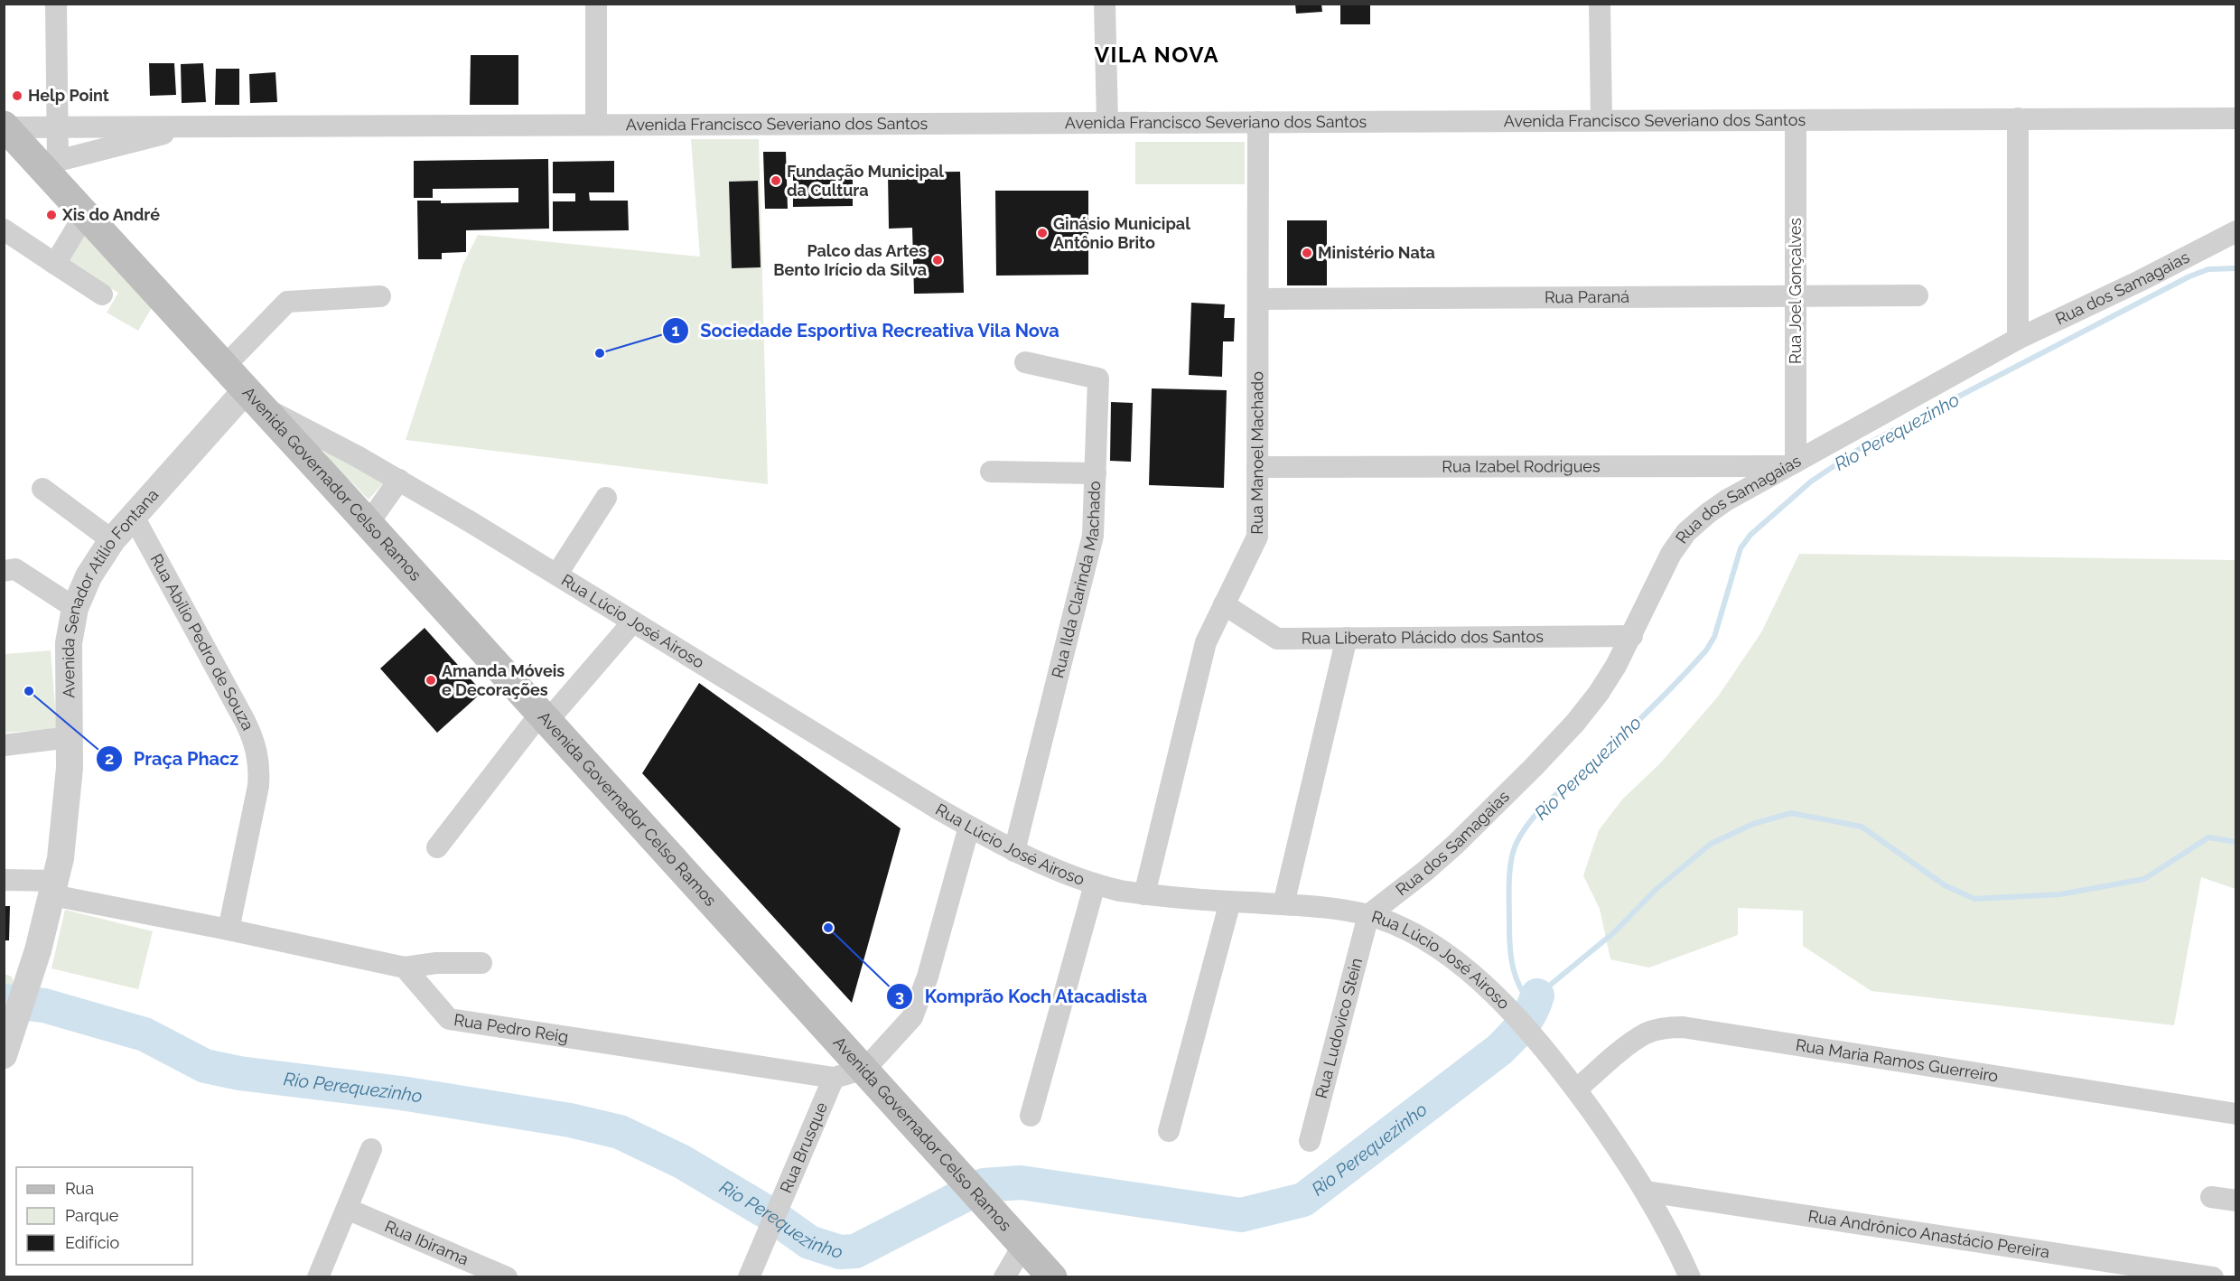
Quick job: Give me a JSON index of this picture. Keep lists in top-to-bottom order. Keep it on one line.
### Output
{"streets":{"main road":["Avenida Governador Celso Ramos"],"street":["Avenida Francisco Severiano dos Santos","Rua dos Samagaias","Rua Joel Gonçalves","Rua Paraná","Rua Manoel Machado","Rua Izabel Rodrigues","Rua Ilda Clarinda Machado","Avenida Senador Atílio Fontana","Rua Lúcio José Airoso","Rua Liberato Plácido dos Santos","Rua Abílio Pedro de Souza","Rua Pedro Reig","Rua Ludovico Stein","Rua Maria Ramos Guerreiro","Rua Brusque","Rua Andrônico Anastácio Pereira","Rua Ibirama"]},"crossings":[["Avenida Francisco Severiano dos Santos","Rua Joel Gonçalves"],["Avenida Francisco Severiano dos Santos","Rua Manoel Machado"],["Avenida Francisco Severiano dos Santos","Avenida Governador Celso Ramos"],["Rua dos Samagaias","Rua Joel Gonçalves"],["Rua dos Samagaias","Rua Izabel Rodrigues"],["Rua dos Samagaias","Rua Lúcio José Airoso"],["Rua dos Samagaias","Rua Liberato Plácido dos Santos"],["Rua dos Samagaias","Rua Ludovico Stein"],["Rua Joel Gonçalves","Rua Paraná"],["Rua Joel Gonçalves","Rua Izabel Rodrigues"],["Rua Paraná","Rua Manoel Machado"],["Rua Manoel Machado","Rua Izabel Rodrigues"],["Rua Manoel Machado","Rua Lúcio José Airoso"],["Rua Manoel Machado","Rua Liberato Plácido dos Santos"],["Avenida Governador Celso Ramos","Avenida Senador Atílio Fontana"],["Avenida Governador Celso Ramos","Rua Lúcio José Airoso"],["Avenida Governador Celso Ramos","Rua Pedro Reig"],["Rua Ilda Clarinda Machado","Rua Lúcio José Airoso"],["Avenida Senador Atílio Fontana","Rua Lúcio José Airoso"],["Avenida Senador Atílio Fontana","Rua Abílio Pedro de Souza"],["Rua Lúcio José Airoso","Rua Ludovico Stein"],["Rua Lúcio José Airoso","Rua Maria Ramos Guerreiro"],["Rua Lúcio José Airoso","Rua Andrônico Anastácio Pereira"],["Rua Pedro Reig","Rua Brusque"]],"districts":["VILA NOVA"],"water":["Rio Perequezinho"],"places":["Help Point","Fundação Municipal da Cultura","Xis do André","Ginásio Municipal Antônio Brito","Ministério Nata","Palco das Artes Bento Irício da Silva","Sociedade Esportiva Recreativa Vila Nova","Amanda Móveis e Decorações","Praça Phacz","Komprão Koch Atacadista"],"legend":["Rua","Parque","Edifício"]}
